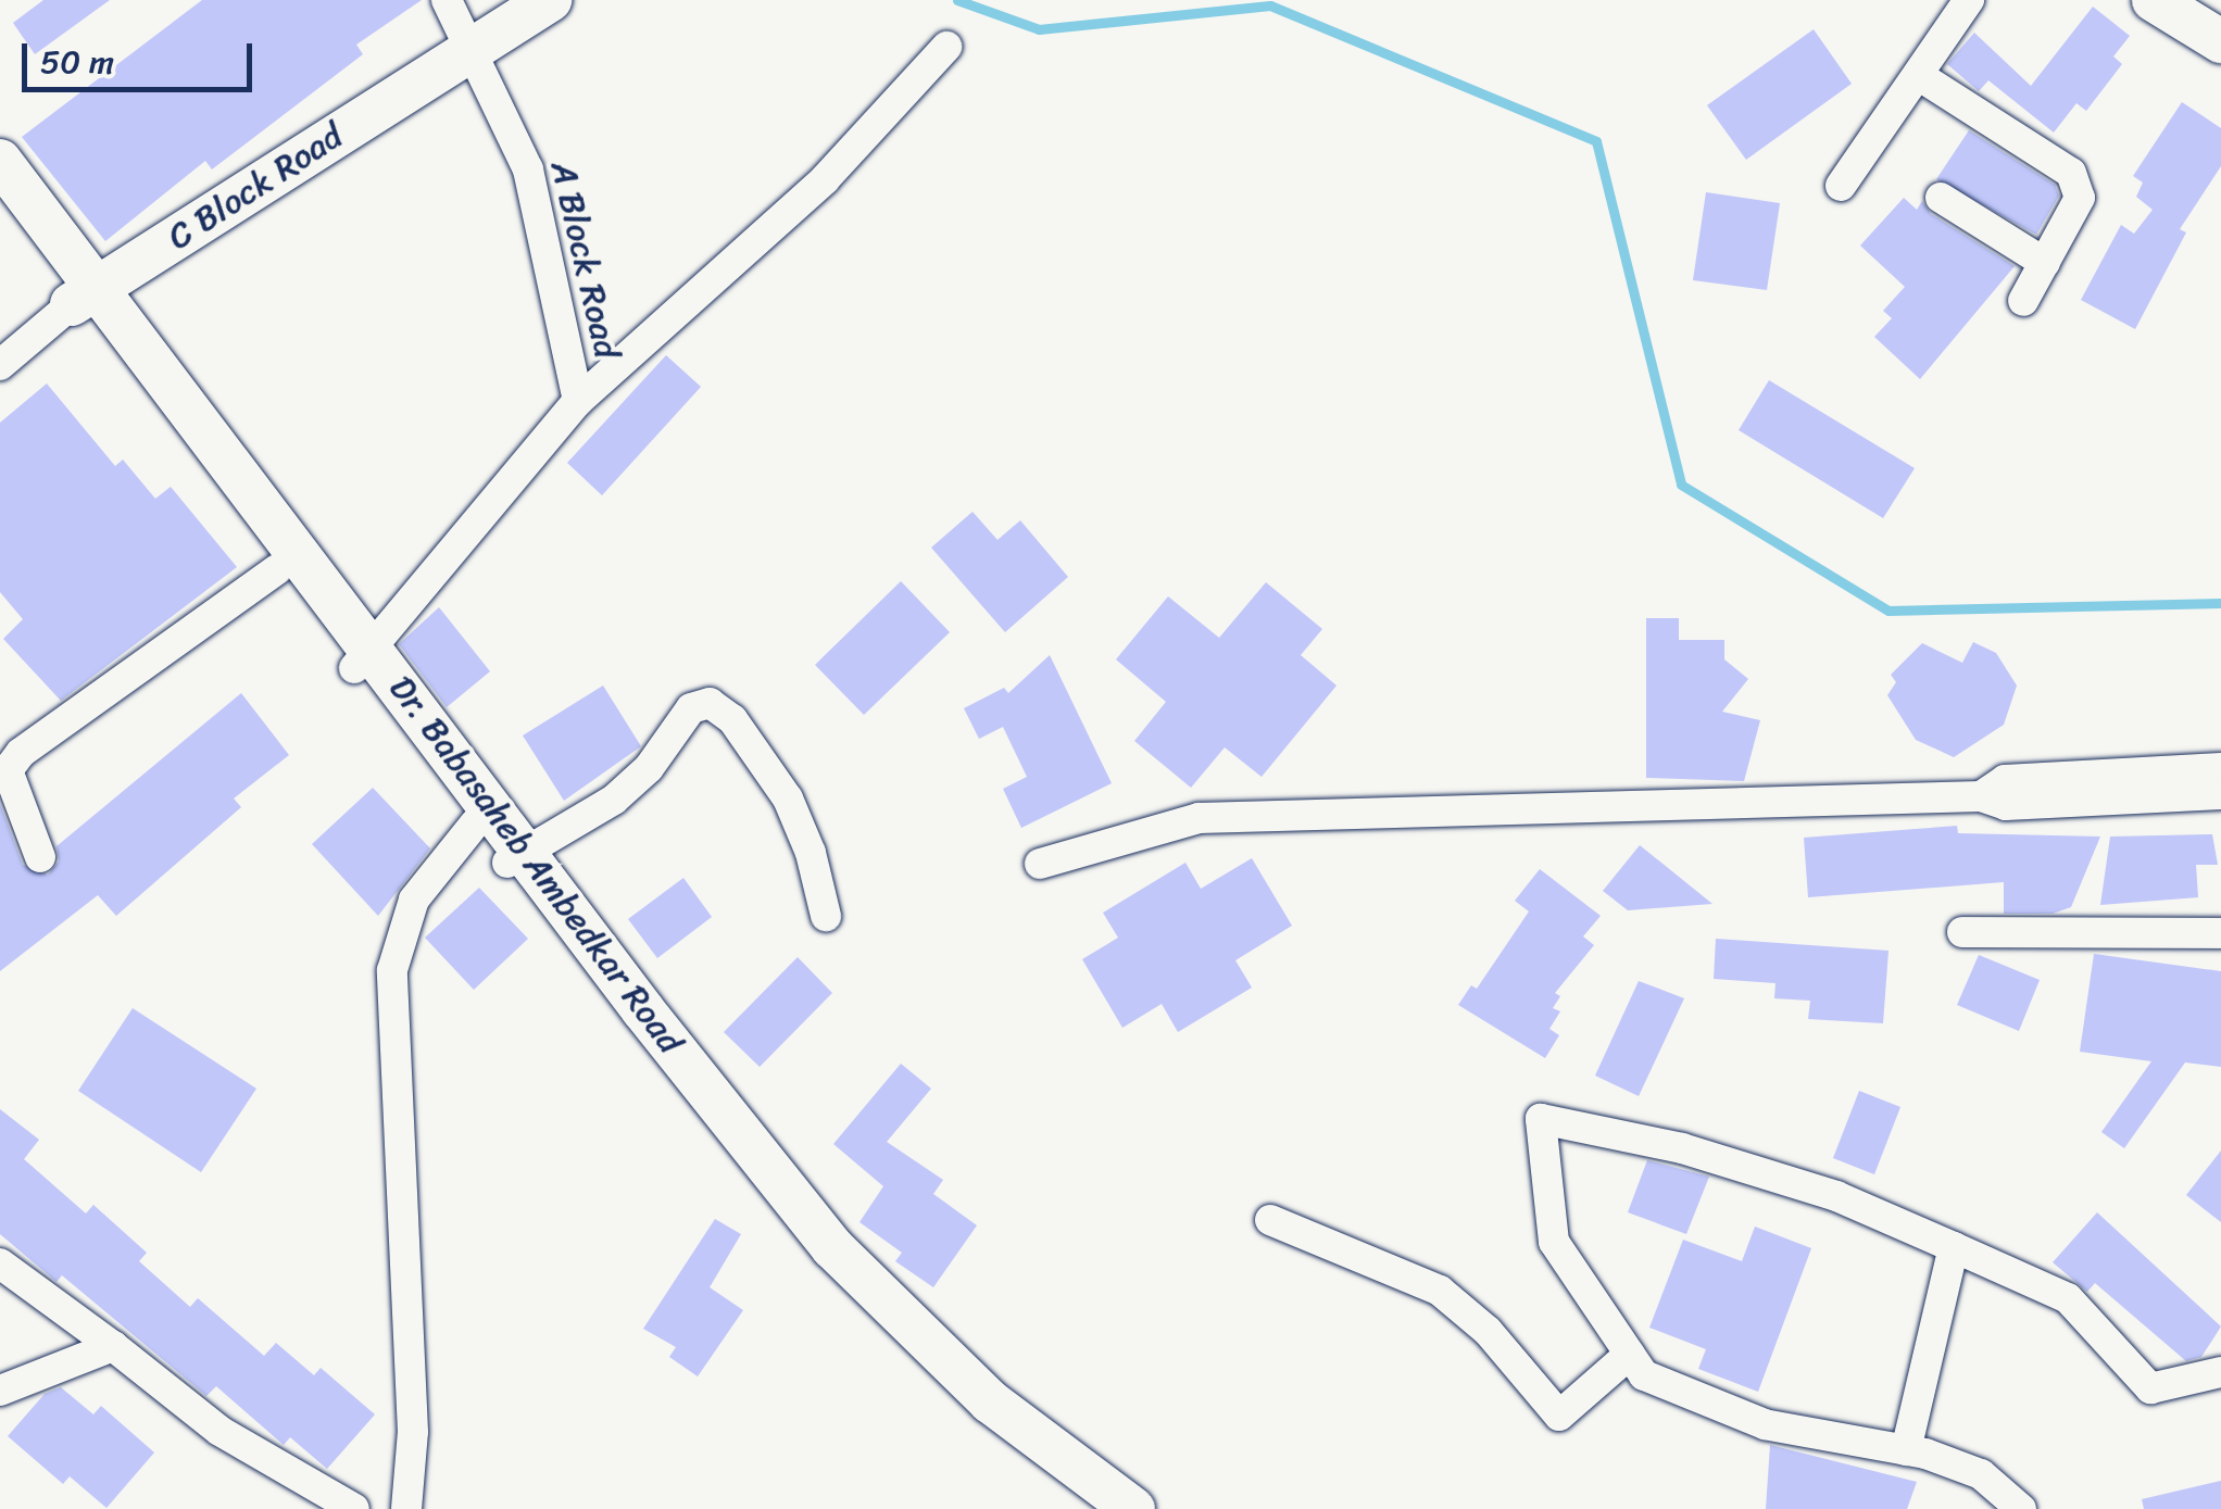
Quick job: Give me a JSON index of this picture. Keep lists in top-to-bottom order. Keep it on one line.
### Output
{"streets":{"main road":["C Block Road","Dr. Babasaheb Ambedkar Road"],"street":["A Block Road"]},"crossings":[["C Block Road","A Block Road"],["C Block Road","Dr. Babasaheb Ambedkar Road"],["A Block Road","Dr. Babasaheb Ambedkar Road"]],"scale_bar":"50 m"}
